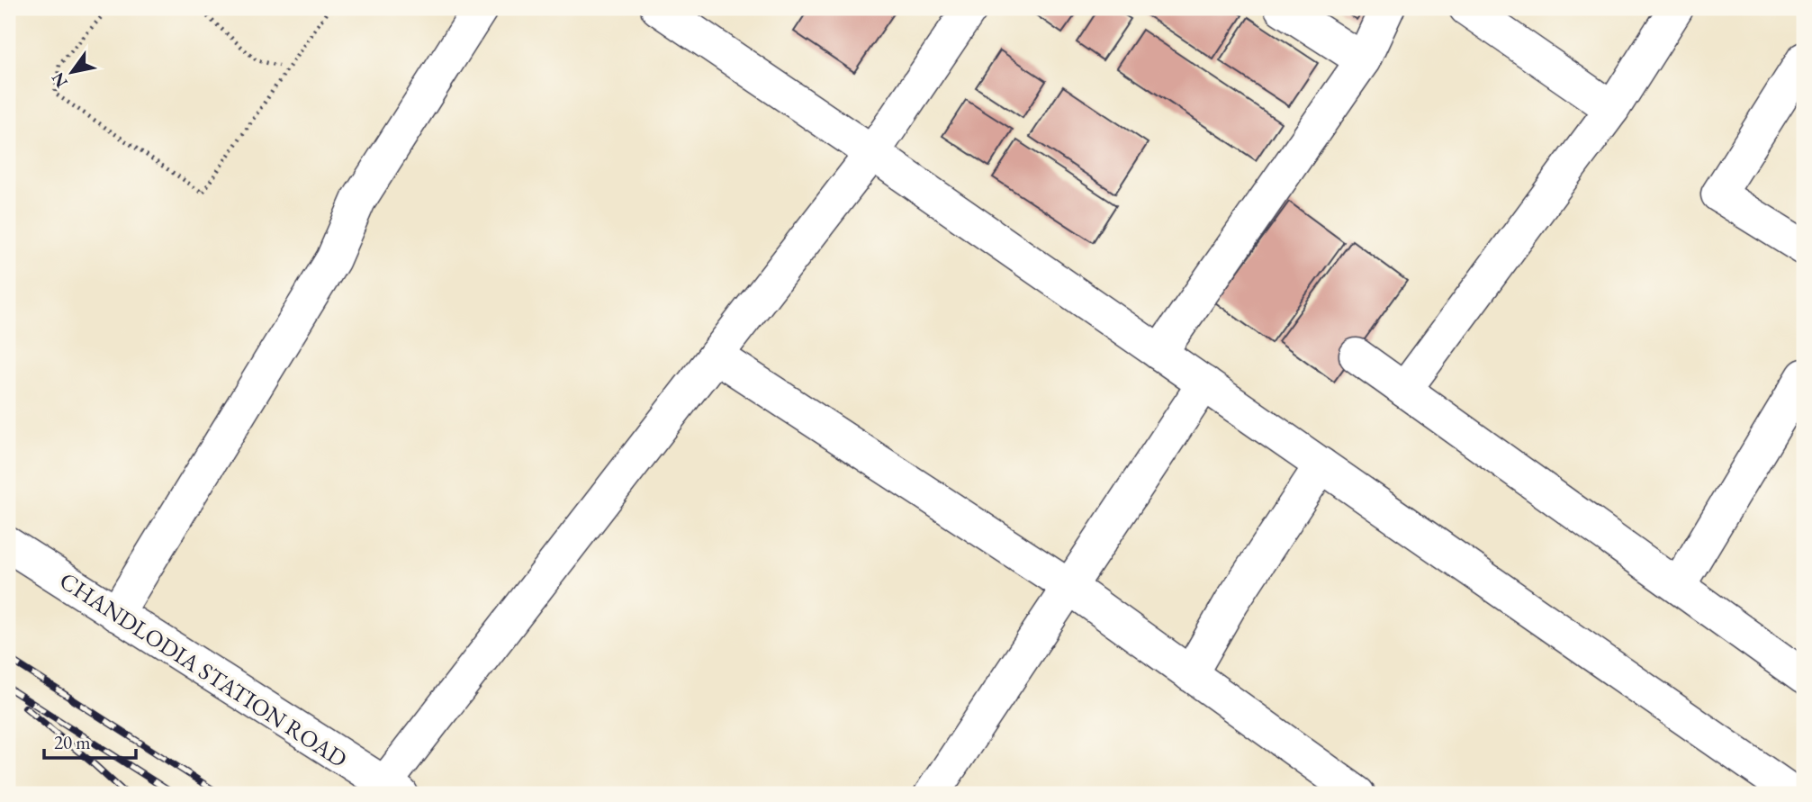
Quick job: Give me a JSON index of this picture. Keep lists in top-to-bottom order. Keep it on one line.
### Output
{"streets":{"street":["CHANDLODIA STATION ROAD"]},"scale_bar":"20 m","north":"bottom left"}
